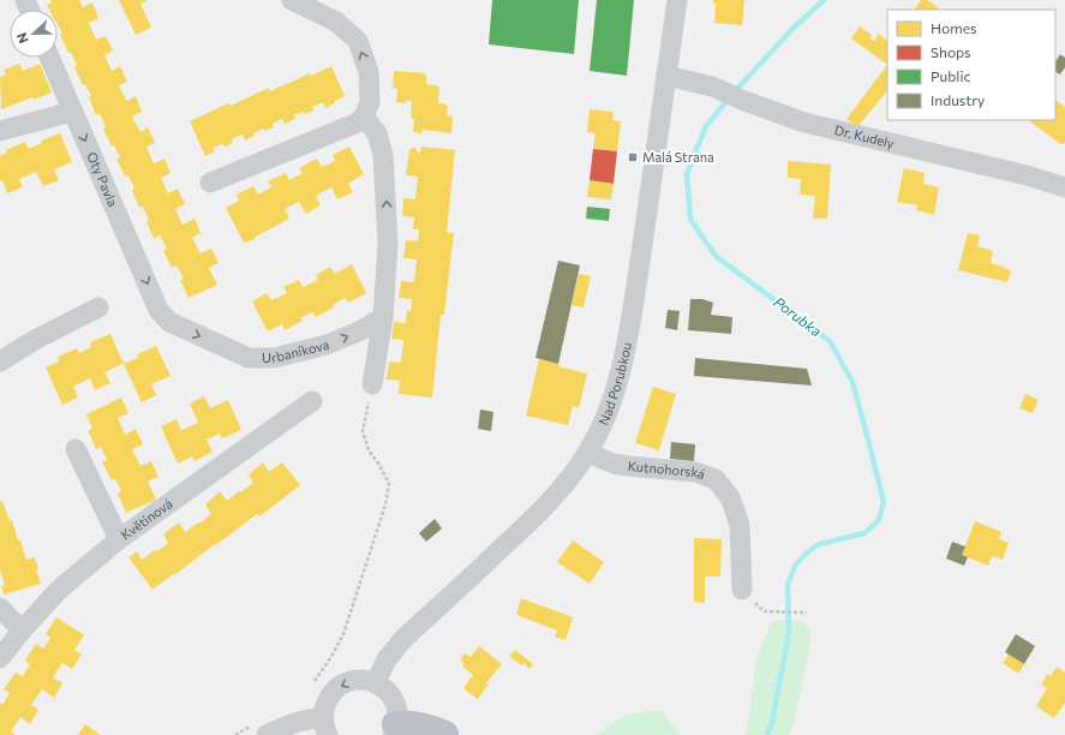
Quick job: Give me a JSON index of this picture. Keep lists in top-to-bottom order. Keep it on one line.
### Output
{"streets":{"street":["Dr. Kudely","Oty Pavla","Urbaníkova","Nad Porubkou","Kutnohorská","Květinová"]},"crossings":[["Dr. Kudely","Nad Porubkou"],["Oty Pavla","Urbaníkova"],["Nad Porubkou","Kutnohorská"]],"one_way":["Oty Pavla","Urbaníkova"],"water":["Porubka"],"places":{"transit":["Malá Strana"]},"legend":["Homes","Shops","Public","Industry"],"north":"left"}
